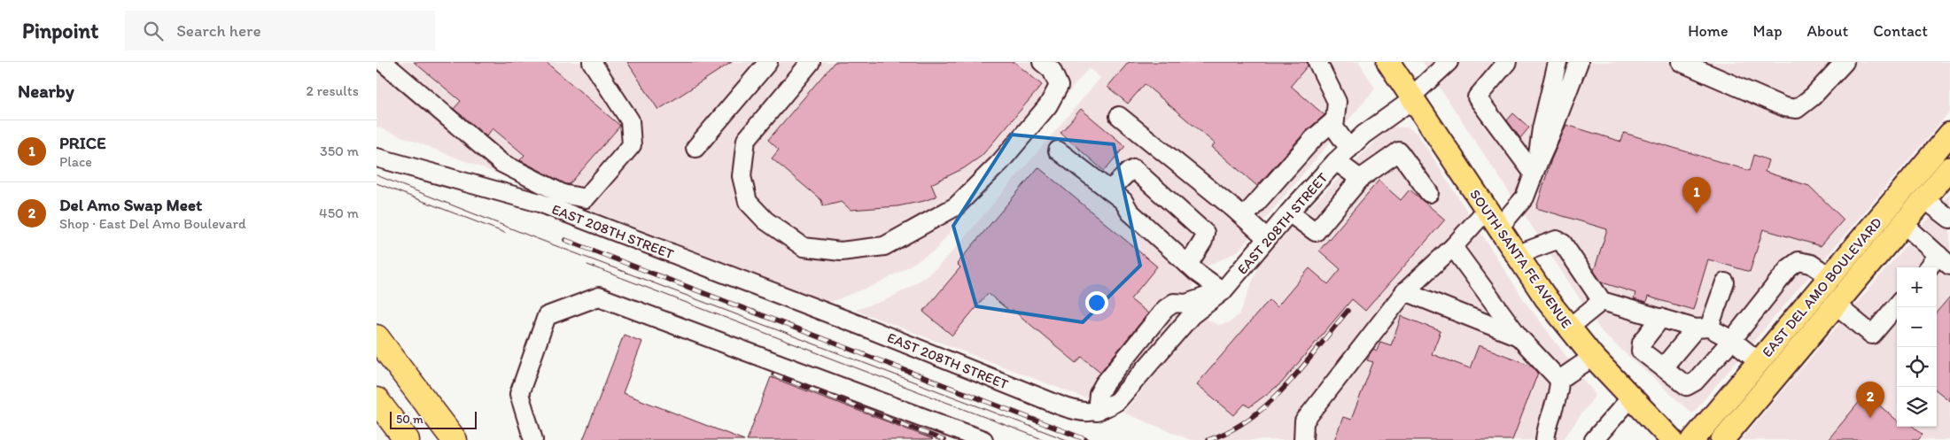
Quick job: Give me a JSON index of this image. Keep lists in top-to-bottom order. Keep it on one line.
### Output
{"streets":{"main road":["SOUTH SANTA FE AVENUE","EAST DEL AMO BOULEVARD"],"street":["EAST 208TH STREET"]},"crossings":[["EAST 208TH STREET","SOUTH SANTA FE AVENUE"]],"scale_bar":"50 m","page":{"header":"Pinpoint","search":"Search here","nav":["Home","Map","About","Contact"],"heading":["Nearby","2 results"],"list":[{"mark":"1","name":"PRICE","note":"Place","value":"350 m"},{"mark":"2","name":"Del Amo Swap Meet","note":"Shop · East Del Amo Boulevard","value":"450 m"}],"pins":["1","2"],"map_buttons":["+","−"],"scale":"50 m"}}
